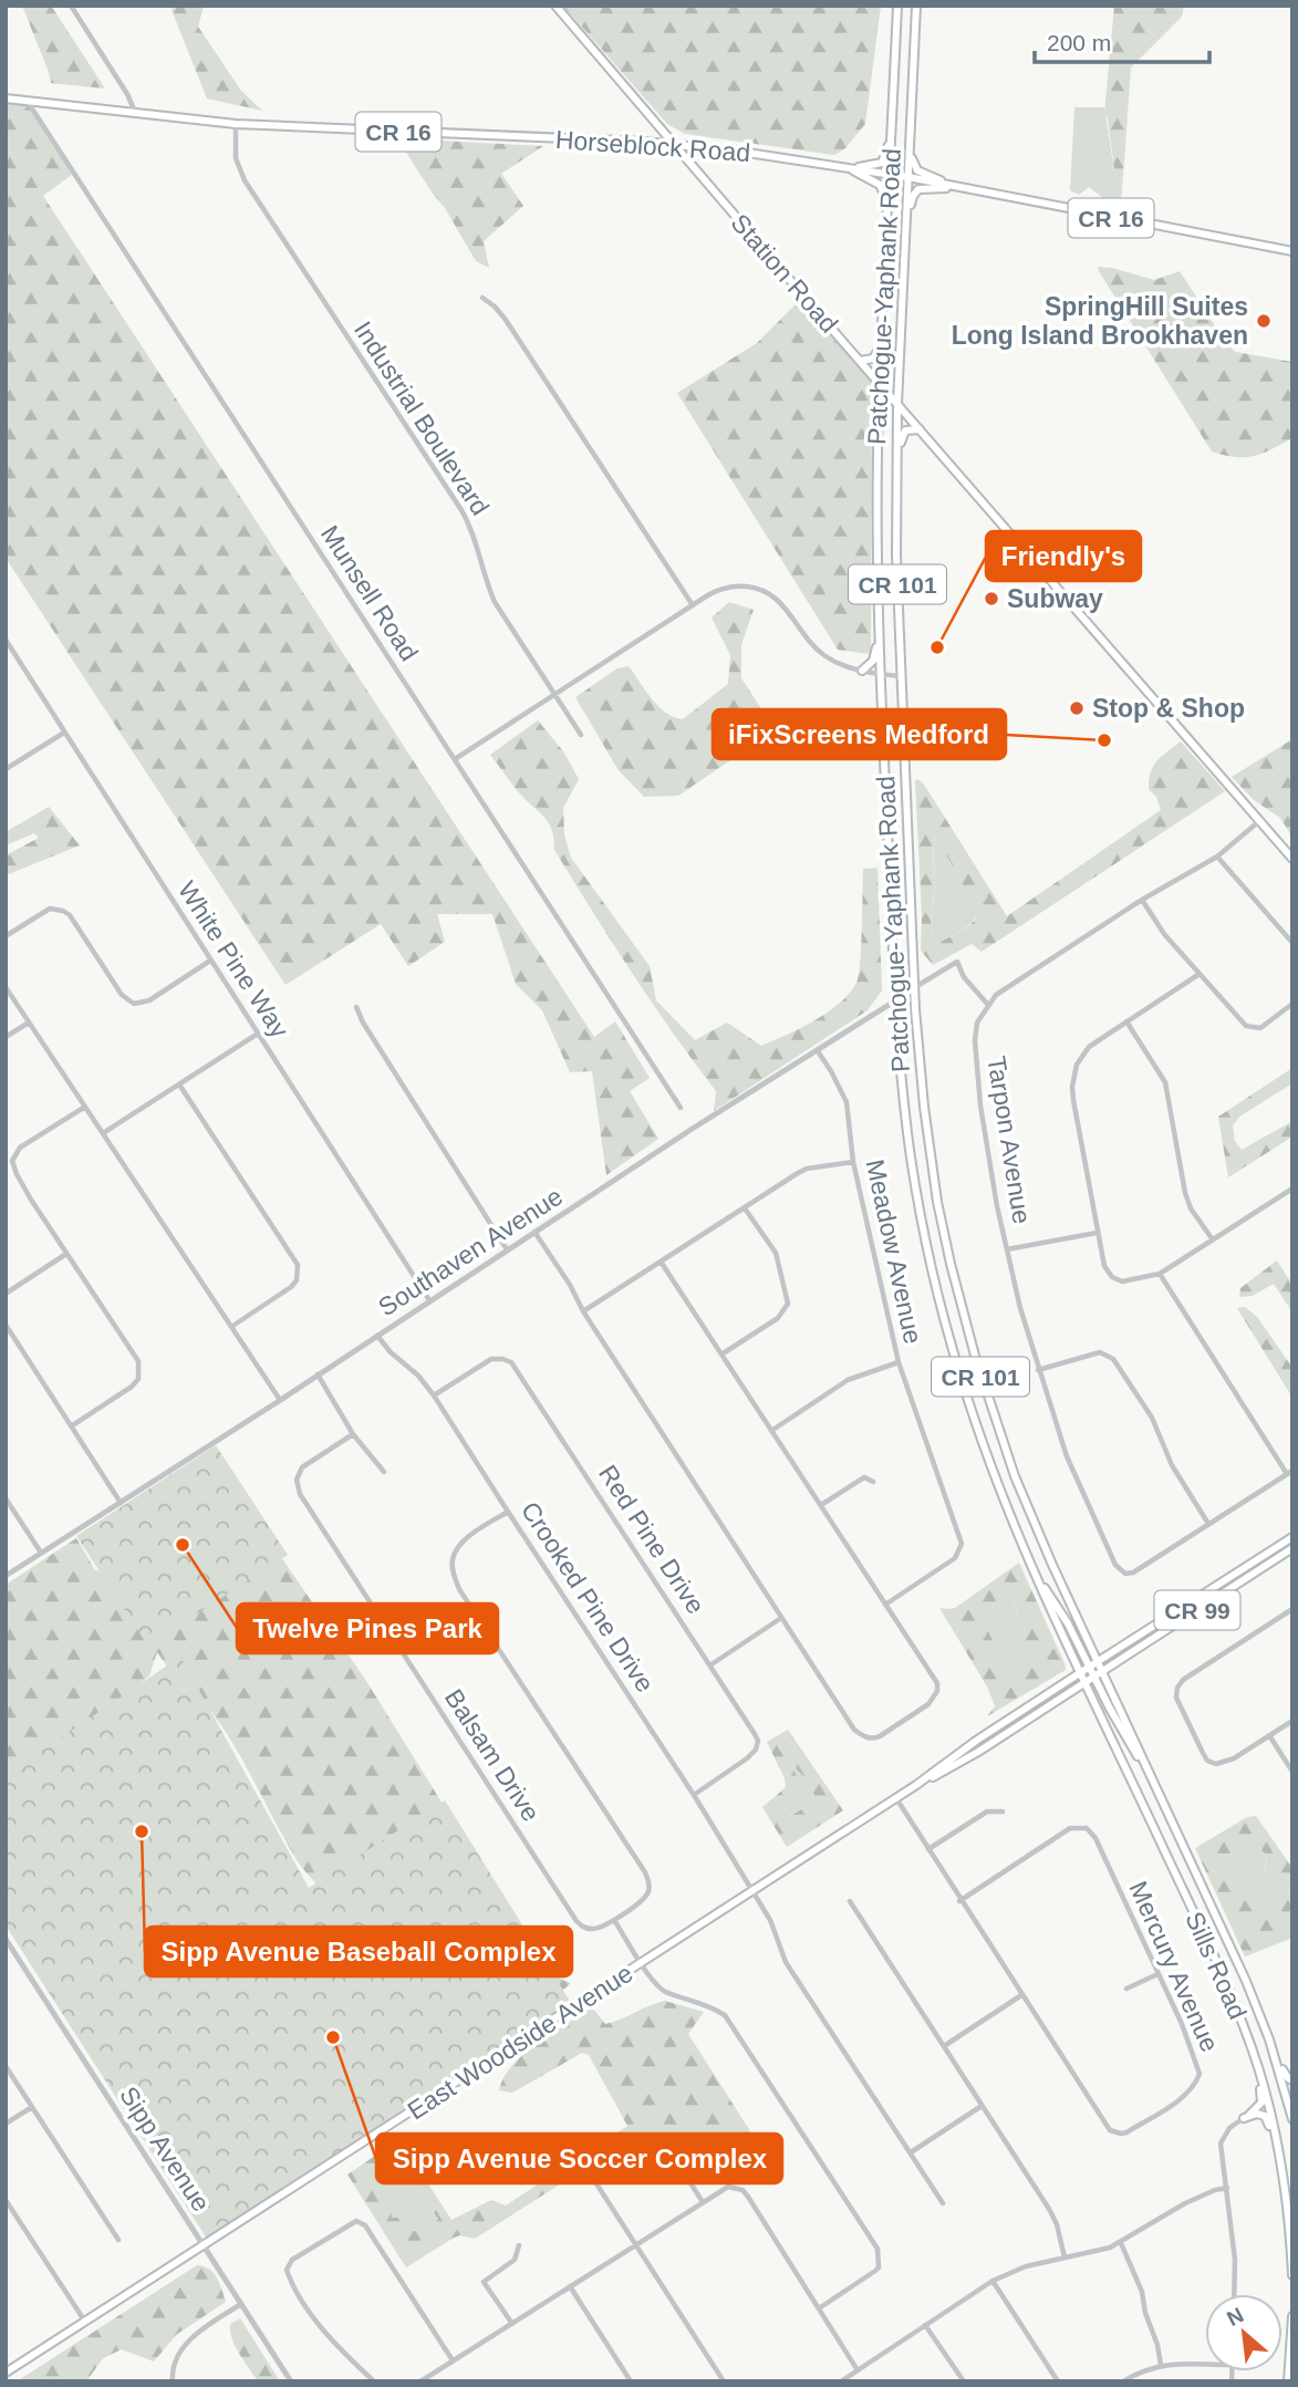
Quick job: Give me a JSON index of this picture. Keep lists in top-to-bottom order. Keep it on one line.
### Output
{"streets":{"main road":["CR 16","Horseblock Road","Station Road","Patchogue-Yaphank Road","CR 101","CR 99","Sills Road","East Woodside Avenue"],"street":["Industrial Boulevard","Munsell Road","White Pine Way","Tarpon Avenue","Southaven Avenue","Meadow Avenue","Red Pine Drive","Crooked Pine Drive","Balsam Drive","Mercury Avenue","Sipp Avenue"]},"crossings":[["Horseblock Road","Station Road"],["Horseblock Road","Patchogue-Yaphank Road"],["Horseblock Road","Industrial Boulevard"],["Horseblock Road","Munsell Road"],["Station Road","Patchogue-Yaphank Road"],["Patchogue-Yaphank Road","Southaven Avenue"],["Patchogue-Yaphank Road","Sills Road"],["Patchogue-Yaphank Road","East Woodside Avenue"],["White Pine Way","Southaven Avenue"],["Tarpon Avenue","Southaven Avenue"],["Southaven Avenue","Meadow Avenue"],["Southaven Avenue","Crooked Pine Drive"],["Red Pine Drive","Crooked Pine Drive"],["Crooked Pine Drive","East Woodside Avenue"],["Sills Road","East Woodside Avenue"],["Mercury Avenue","East Woodside Avenue"],["East Woodside Avenue","Sipp Avenue"]],"places":["SpringHill Suites Long Island Brookhaven","Subway","Friendly's","Stop & Shop","iFixScreens Medford","Twelve Pines Park","Sipp Avenue Baseball Complex","Sipp Avenue Soccer Complex"],"scale_bar":"200 m","north":"top left"}
